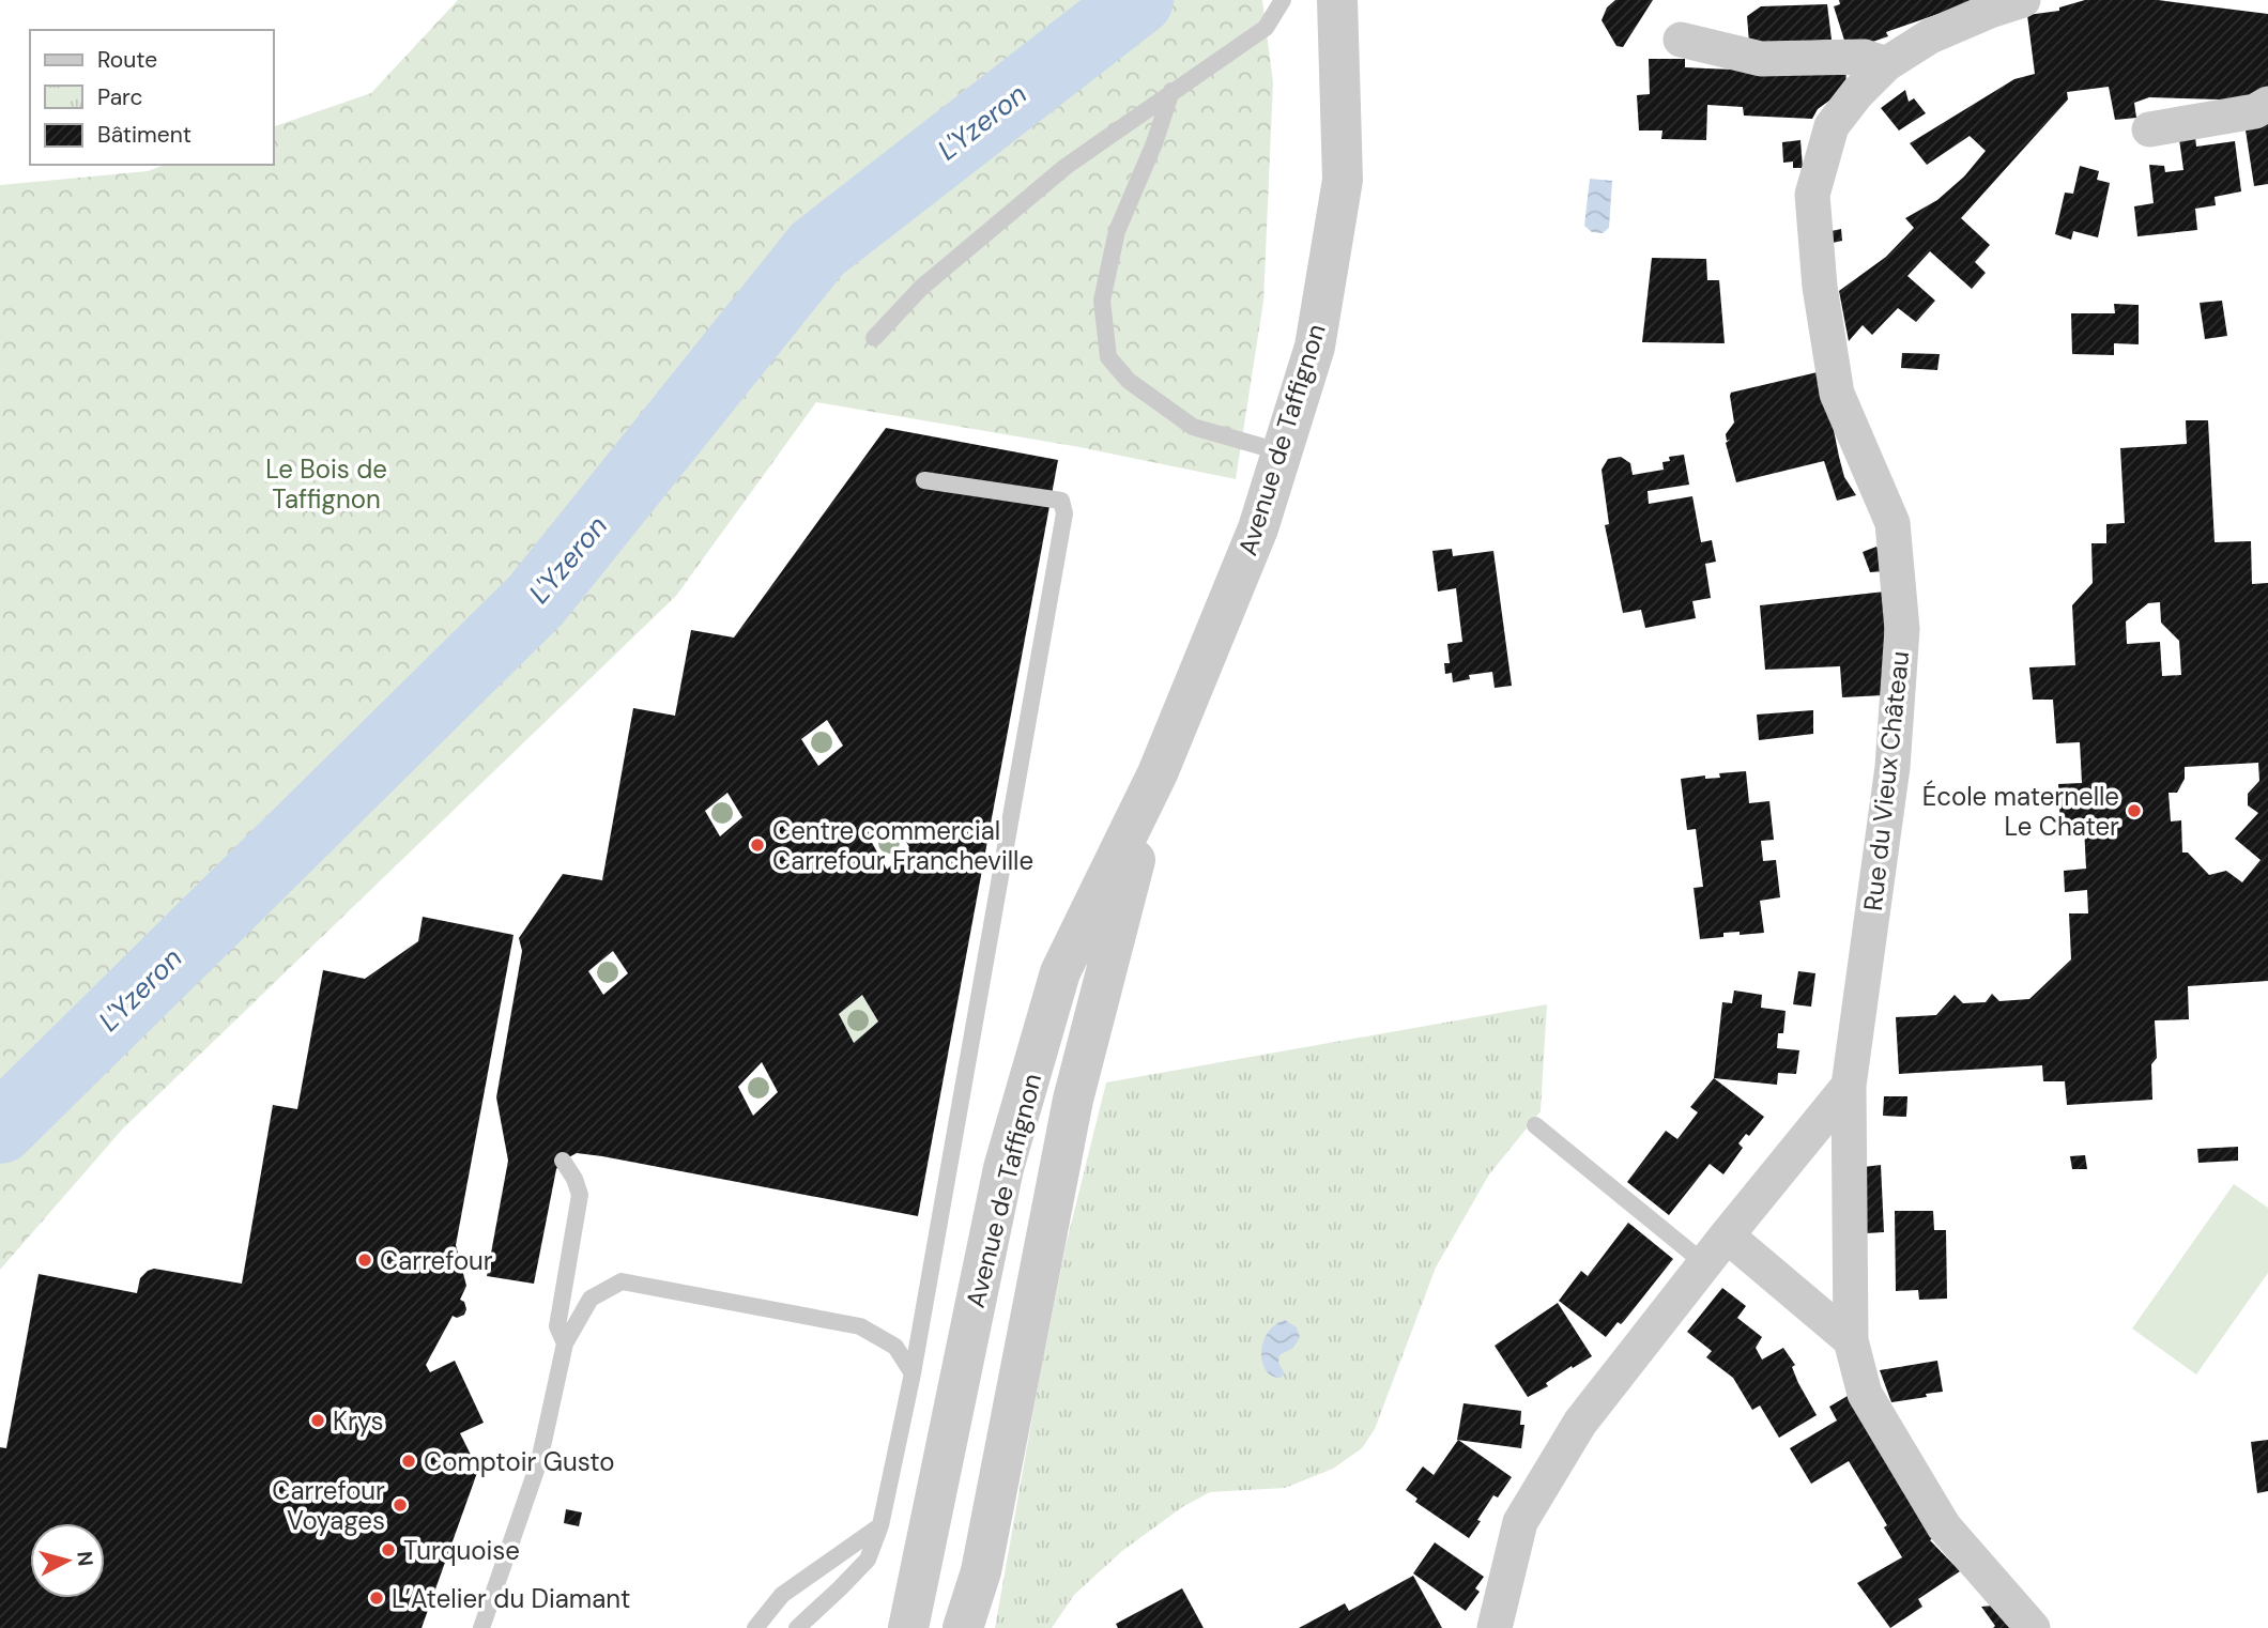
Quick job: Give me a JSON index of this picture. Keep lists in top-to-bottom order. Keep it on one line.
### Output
{"streets":{"street":["Avenue de Taffignon","Rue du Vieux Château"]},"water":["L'Yzeron"],"parks":["Le Bois de Taffignon"],"places":["École maternelle Le Chater","Centre commercial Carrefour Francheville","Carrefour","Krys","Comptoir Gusto","Carrefour Voyages","Turquoise","L’Atelier du Diamant"],"legend":["Route","Parc","Bâtiment"],"north":"right"}
